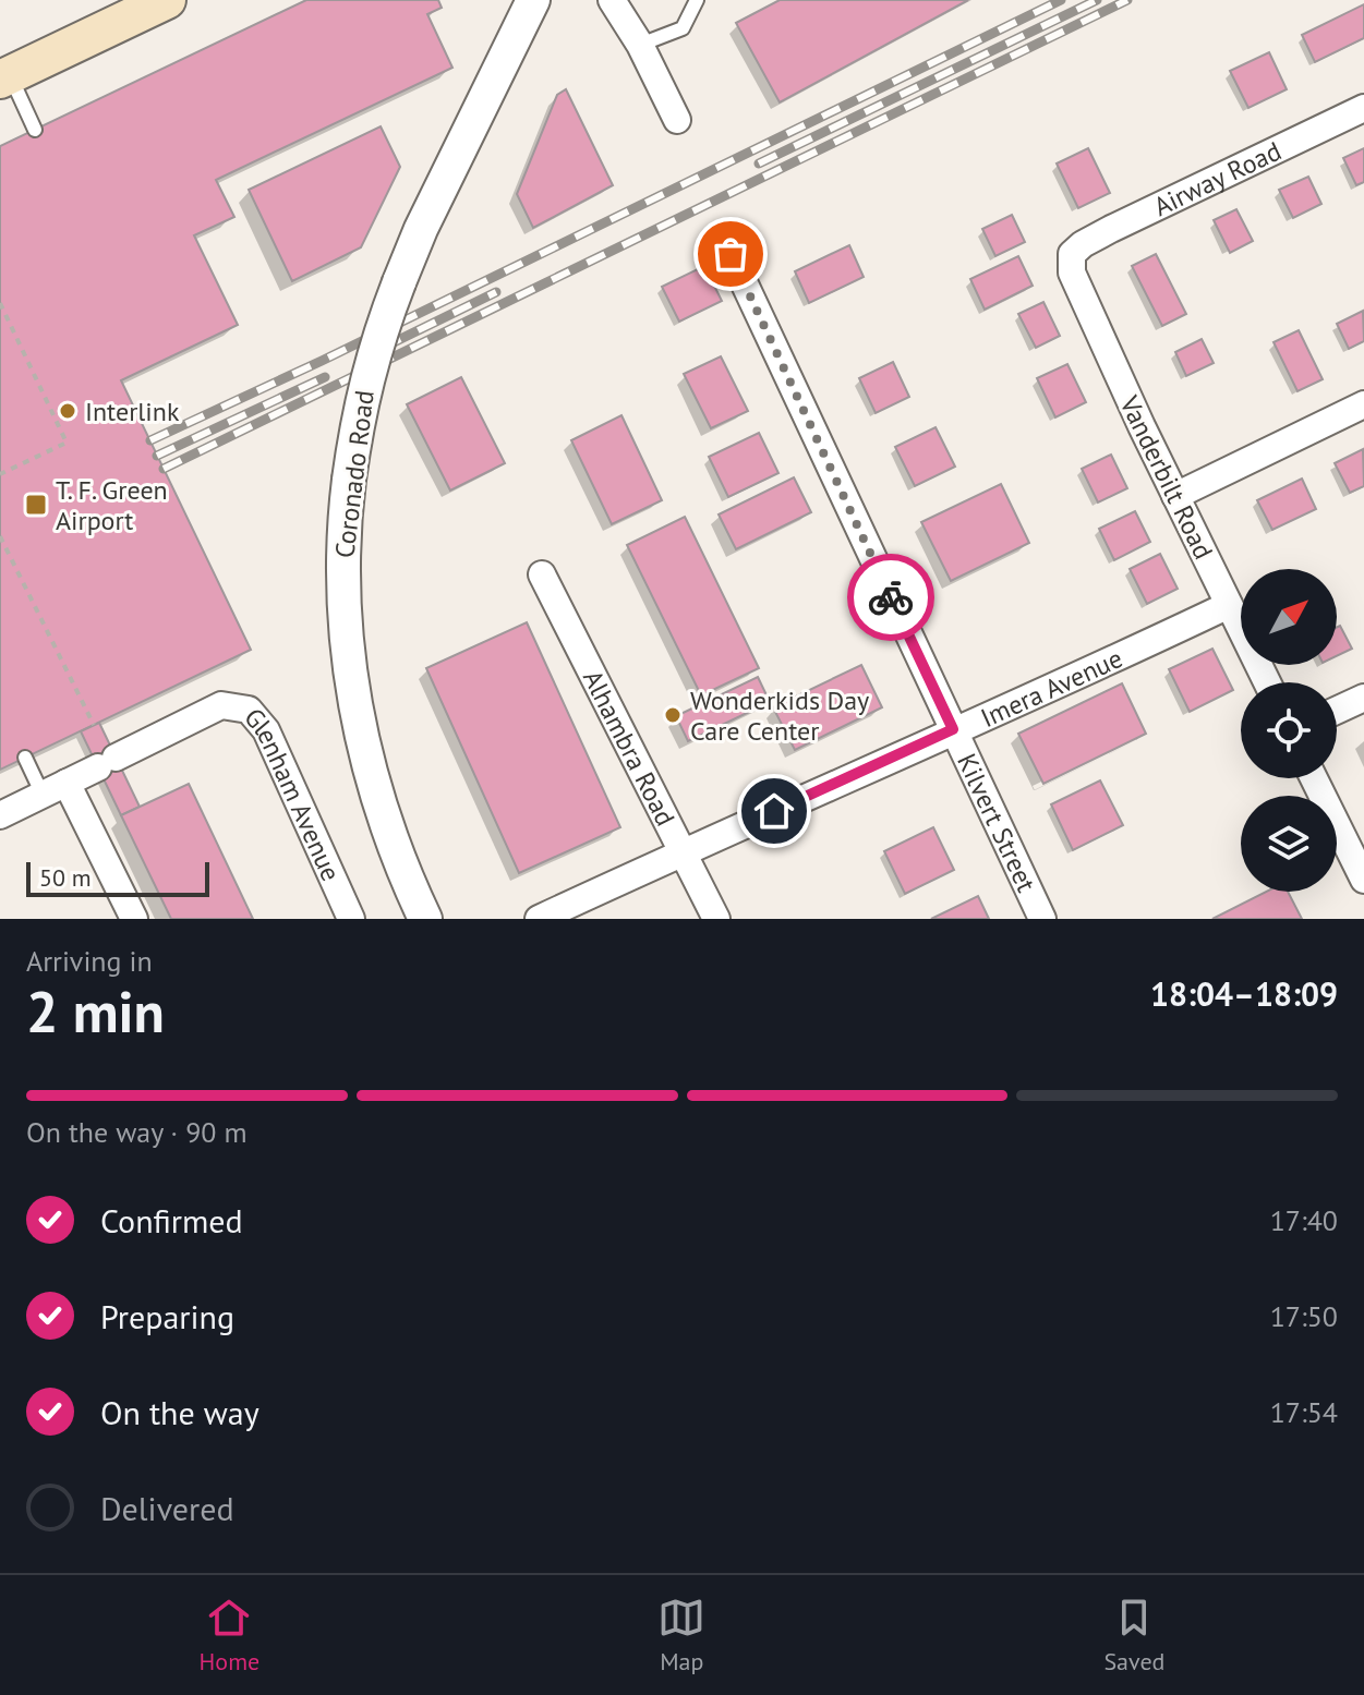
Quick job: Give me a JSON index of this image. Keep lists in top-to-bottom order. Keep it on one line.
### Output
{"streets":{"street":["Airway Road","Coronado Road","Vanderbilt Road","Imera Avenue","Alhambra Road","Glenham Avenue","Kilvert Street"]},"crossings":[["Airway Road","Vanderbilt Road"],["Vanderbilt Road","Imera Avenue"],["Imera Avenue","Alhambra Road"],["Imera Avenue","Kilvert Street"]],"places":{"other":["Interlink","Wonderkids Day Care Center"],"transit":["T. F. Green Airport"]},"scale_bar":"50 m","north":"top right","page":{"scale":"50 m","heading":["2 min","Arriving in","18:04–18:09"],"bar":"On the way · 90 m","list":[["Confirmed","17:40"],["Preparing","17:50"],["On the way","17:54"],"Delivered"],"tabs":["Home","Map","Saved"]}}
